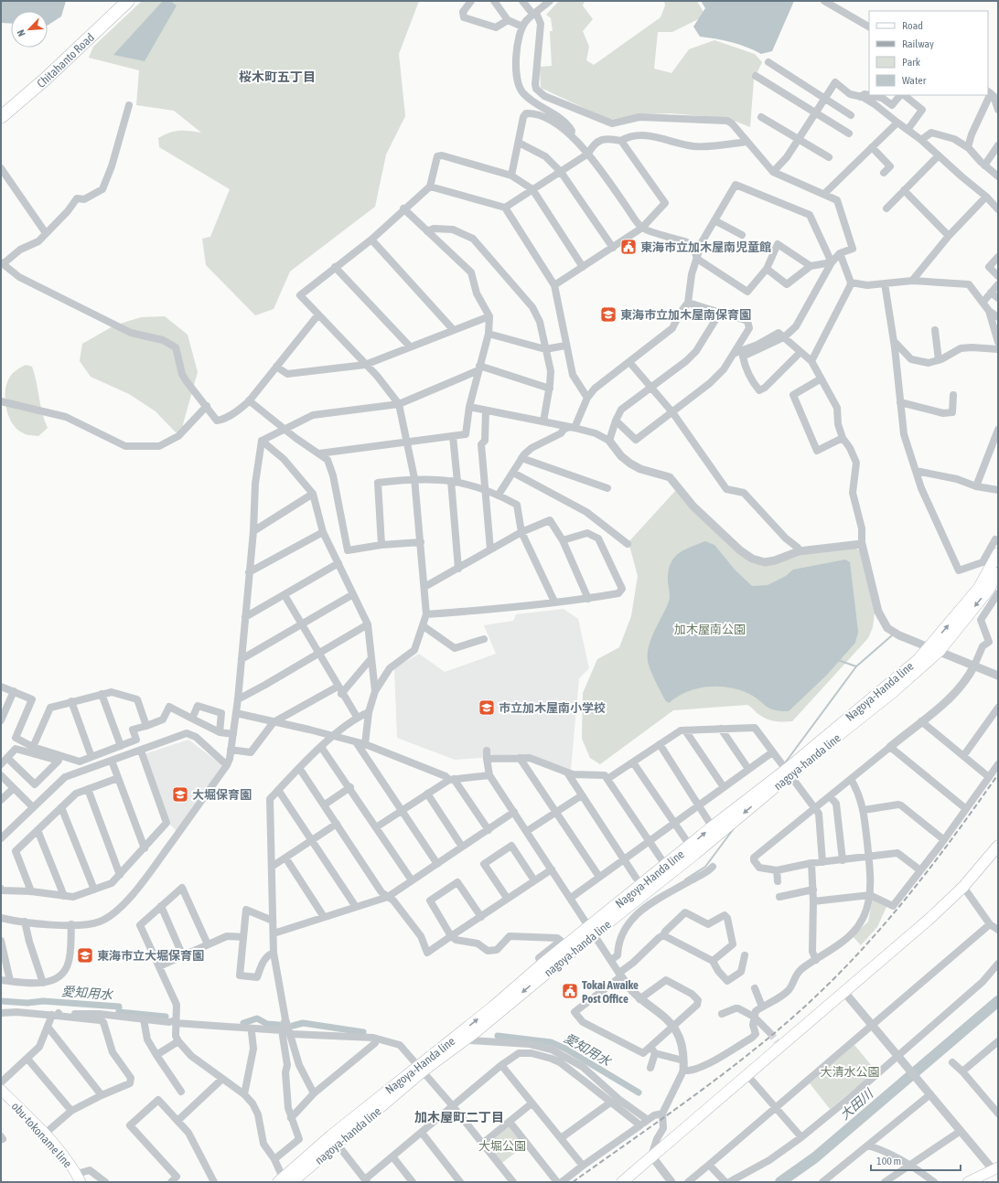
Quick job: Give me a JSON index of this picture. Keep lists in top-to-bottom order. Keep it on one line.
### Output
{"streets":{"highway":["Chitahanto Road"],"main road":["Nagoya-Handa line","nagoya-handa line","obu-tokoname line"]},"crossings":[["Nagoya-Handa line","nagoya-handa line"]],"one_way":["Nagoya-Handa line"],"districts":["桜木町五丁目","加木屋町二丁目"],"water":["愛知用水","大田川"],"parks":["加木屋南公園","大清水公園","大堀公園"],"places":{"public building":["東海市立加木屋南児童館","Tokai Awaike Post Office"],"school or university":["東海市立加木屋南保育園","市立加木屋南小学校","大堀保育園","東海市立大堀保育園"]},"legend":["Road","Railway","Park","Water"],"scale_bar":"100 m","north":"bottom left"}
